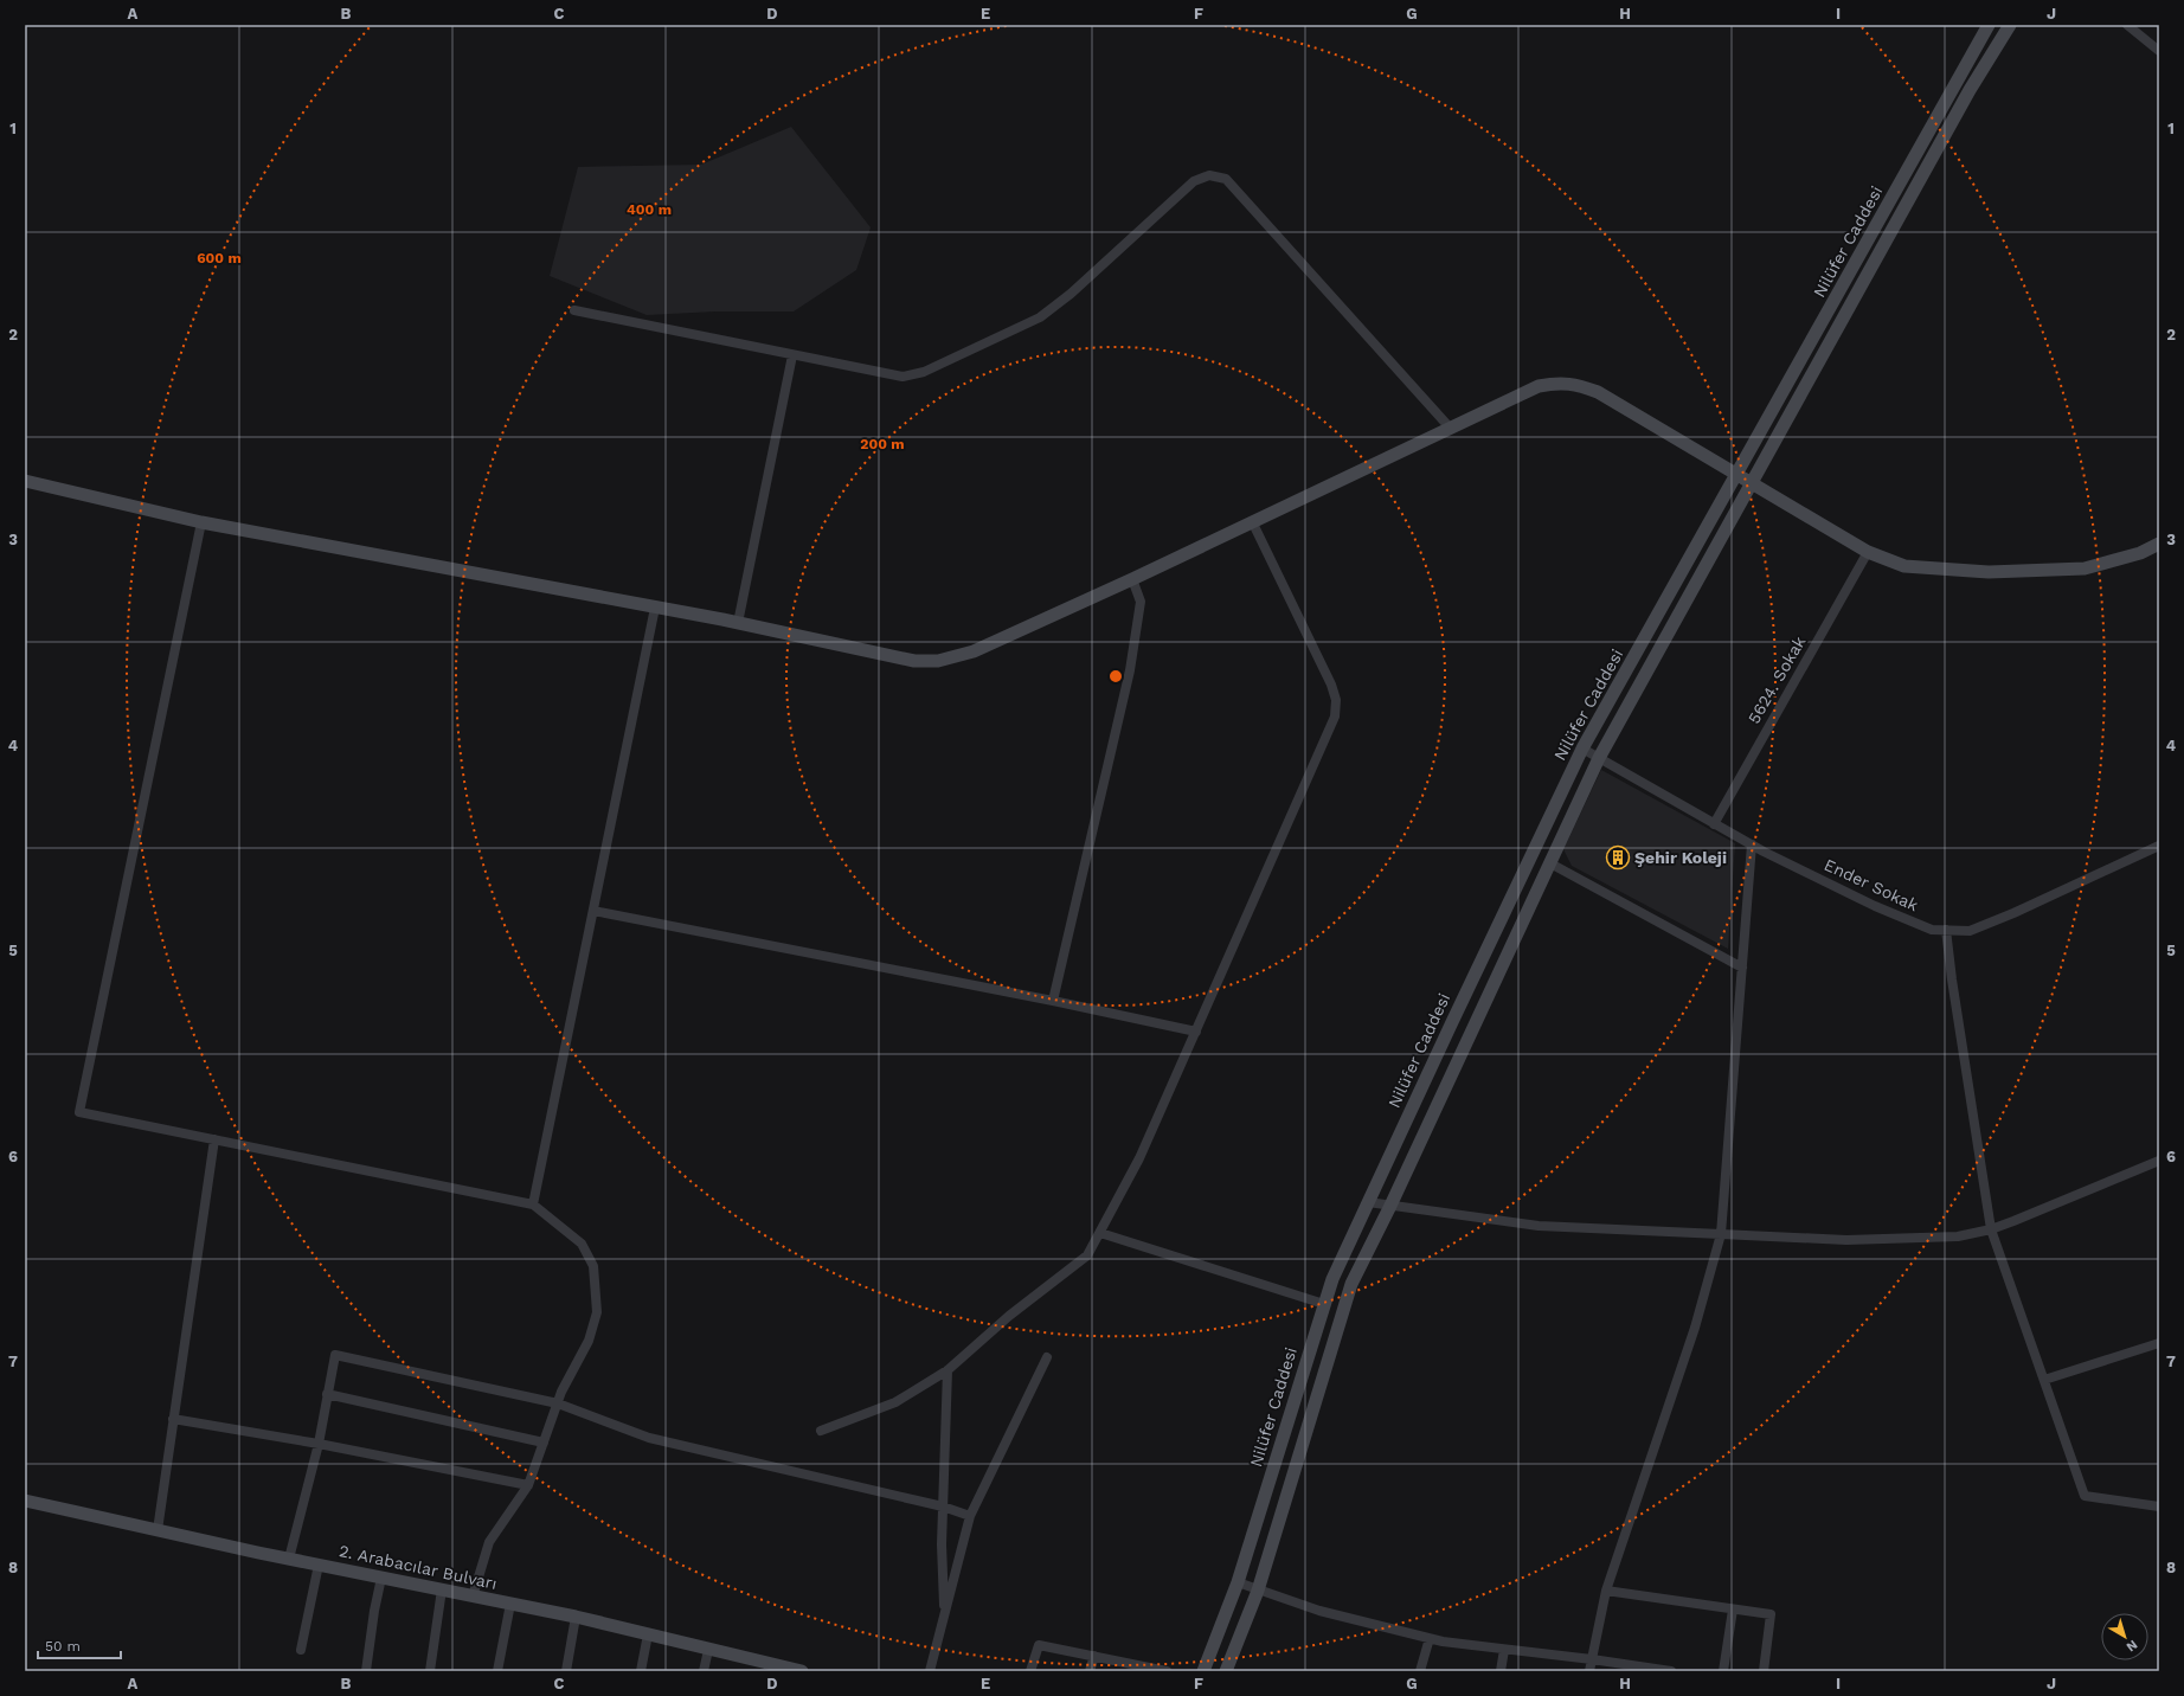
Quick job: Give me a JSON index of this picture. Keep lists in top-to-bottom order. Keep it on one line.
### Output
{"streets":{"street":["Nilüfer Caddesi","5624. Sokak","Ender Sokak","2. Arabacılar Bulvarı"]},"crossings":[["Nilüfer Caddesi","Ender Sokak"],["5624. Sokak","Ender Sokak"]],"places":{"building":["Şehir Koleji"]},"scale_bar":"50 m","north":"bottom right","grid":{"columns":["A","B","C","D","E","F","G","H","I","J"],"rows":["1","2","3","4","5","6","7","8"]},"rings":["400 m","600 m","200 m"]}
